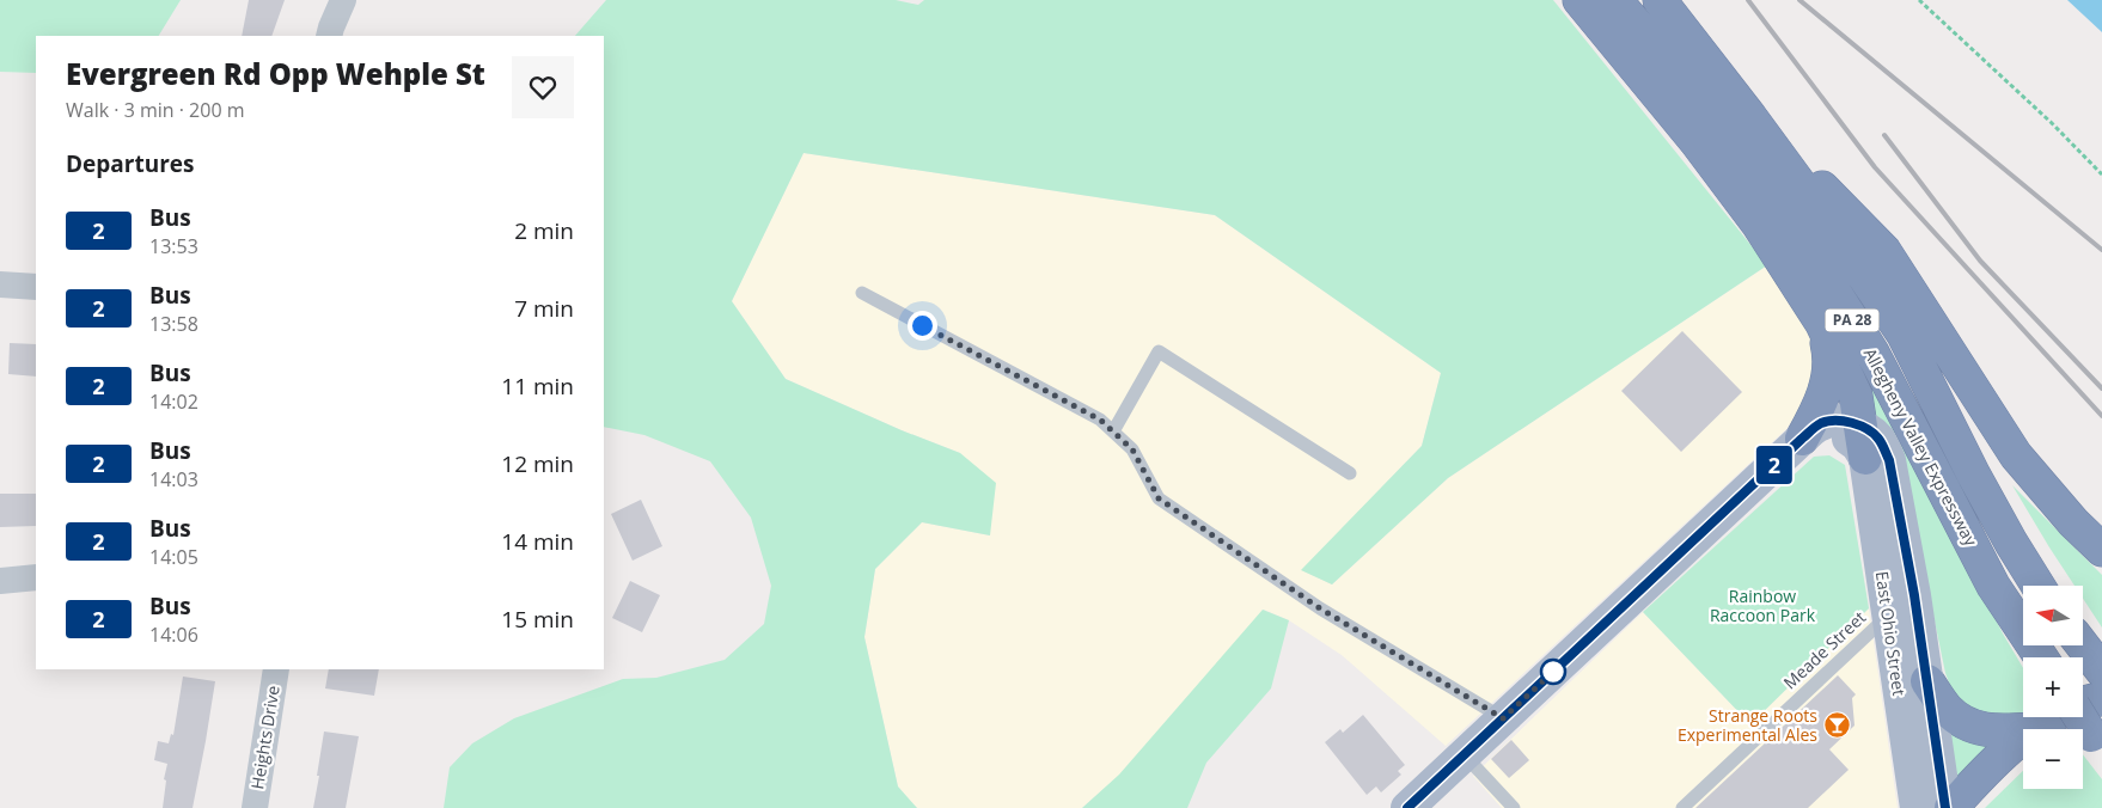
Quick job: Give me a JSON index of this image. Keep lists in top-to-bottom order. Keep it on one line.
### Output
{"streets":{"highway":["PA 28","Allegheny Valley Expressway"],"main road":["East Ohio Street"],"street":["Heights Drive"],"lane":["Meade Street"]},"crossings":[["East Ohio Street","Meade Street"]],"parks":["Rainbow Raccoon Park"],"places":{"bar":["Strange Roots Experimental Ales"]},"lines":["bus line 2"],"north":"left","page":{"on_map":"2","heading":[["Evergreen Rd Opp Wehple St","Walk · 3 min · 200 m"],"Departures"],"list":[{"mark":"2","name":"Bus","note":"13:53","value":"2 min"},{"mark":"2","name":"Bus","note":"13:58","value":"7 min"},{"mark":"2","name":"Bus","note":"14:02","value":"11 min"},{"mark":"2","name":"Bus","note":"14:03","value":"12 min"},{"mark":"2","name":"Bus","note":"14:05","value":"14 min"},{"mark":"2","name":"Bus","note":"14:06","value":"15 min"}],"map_buttons":["+","−"]}}
